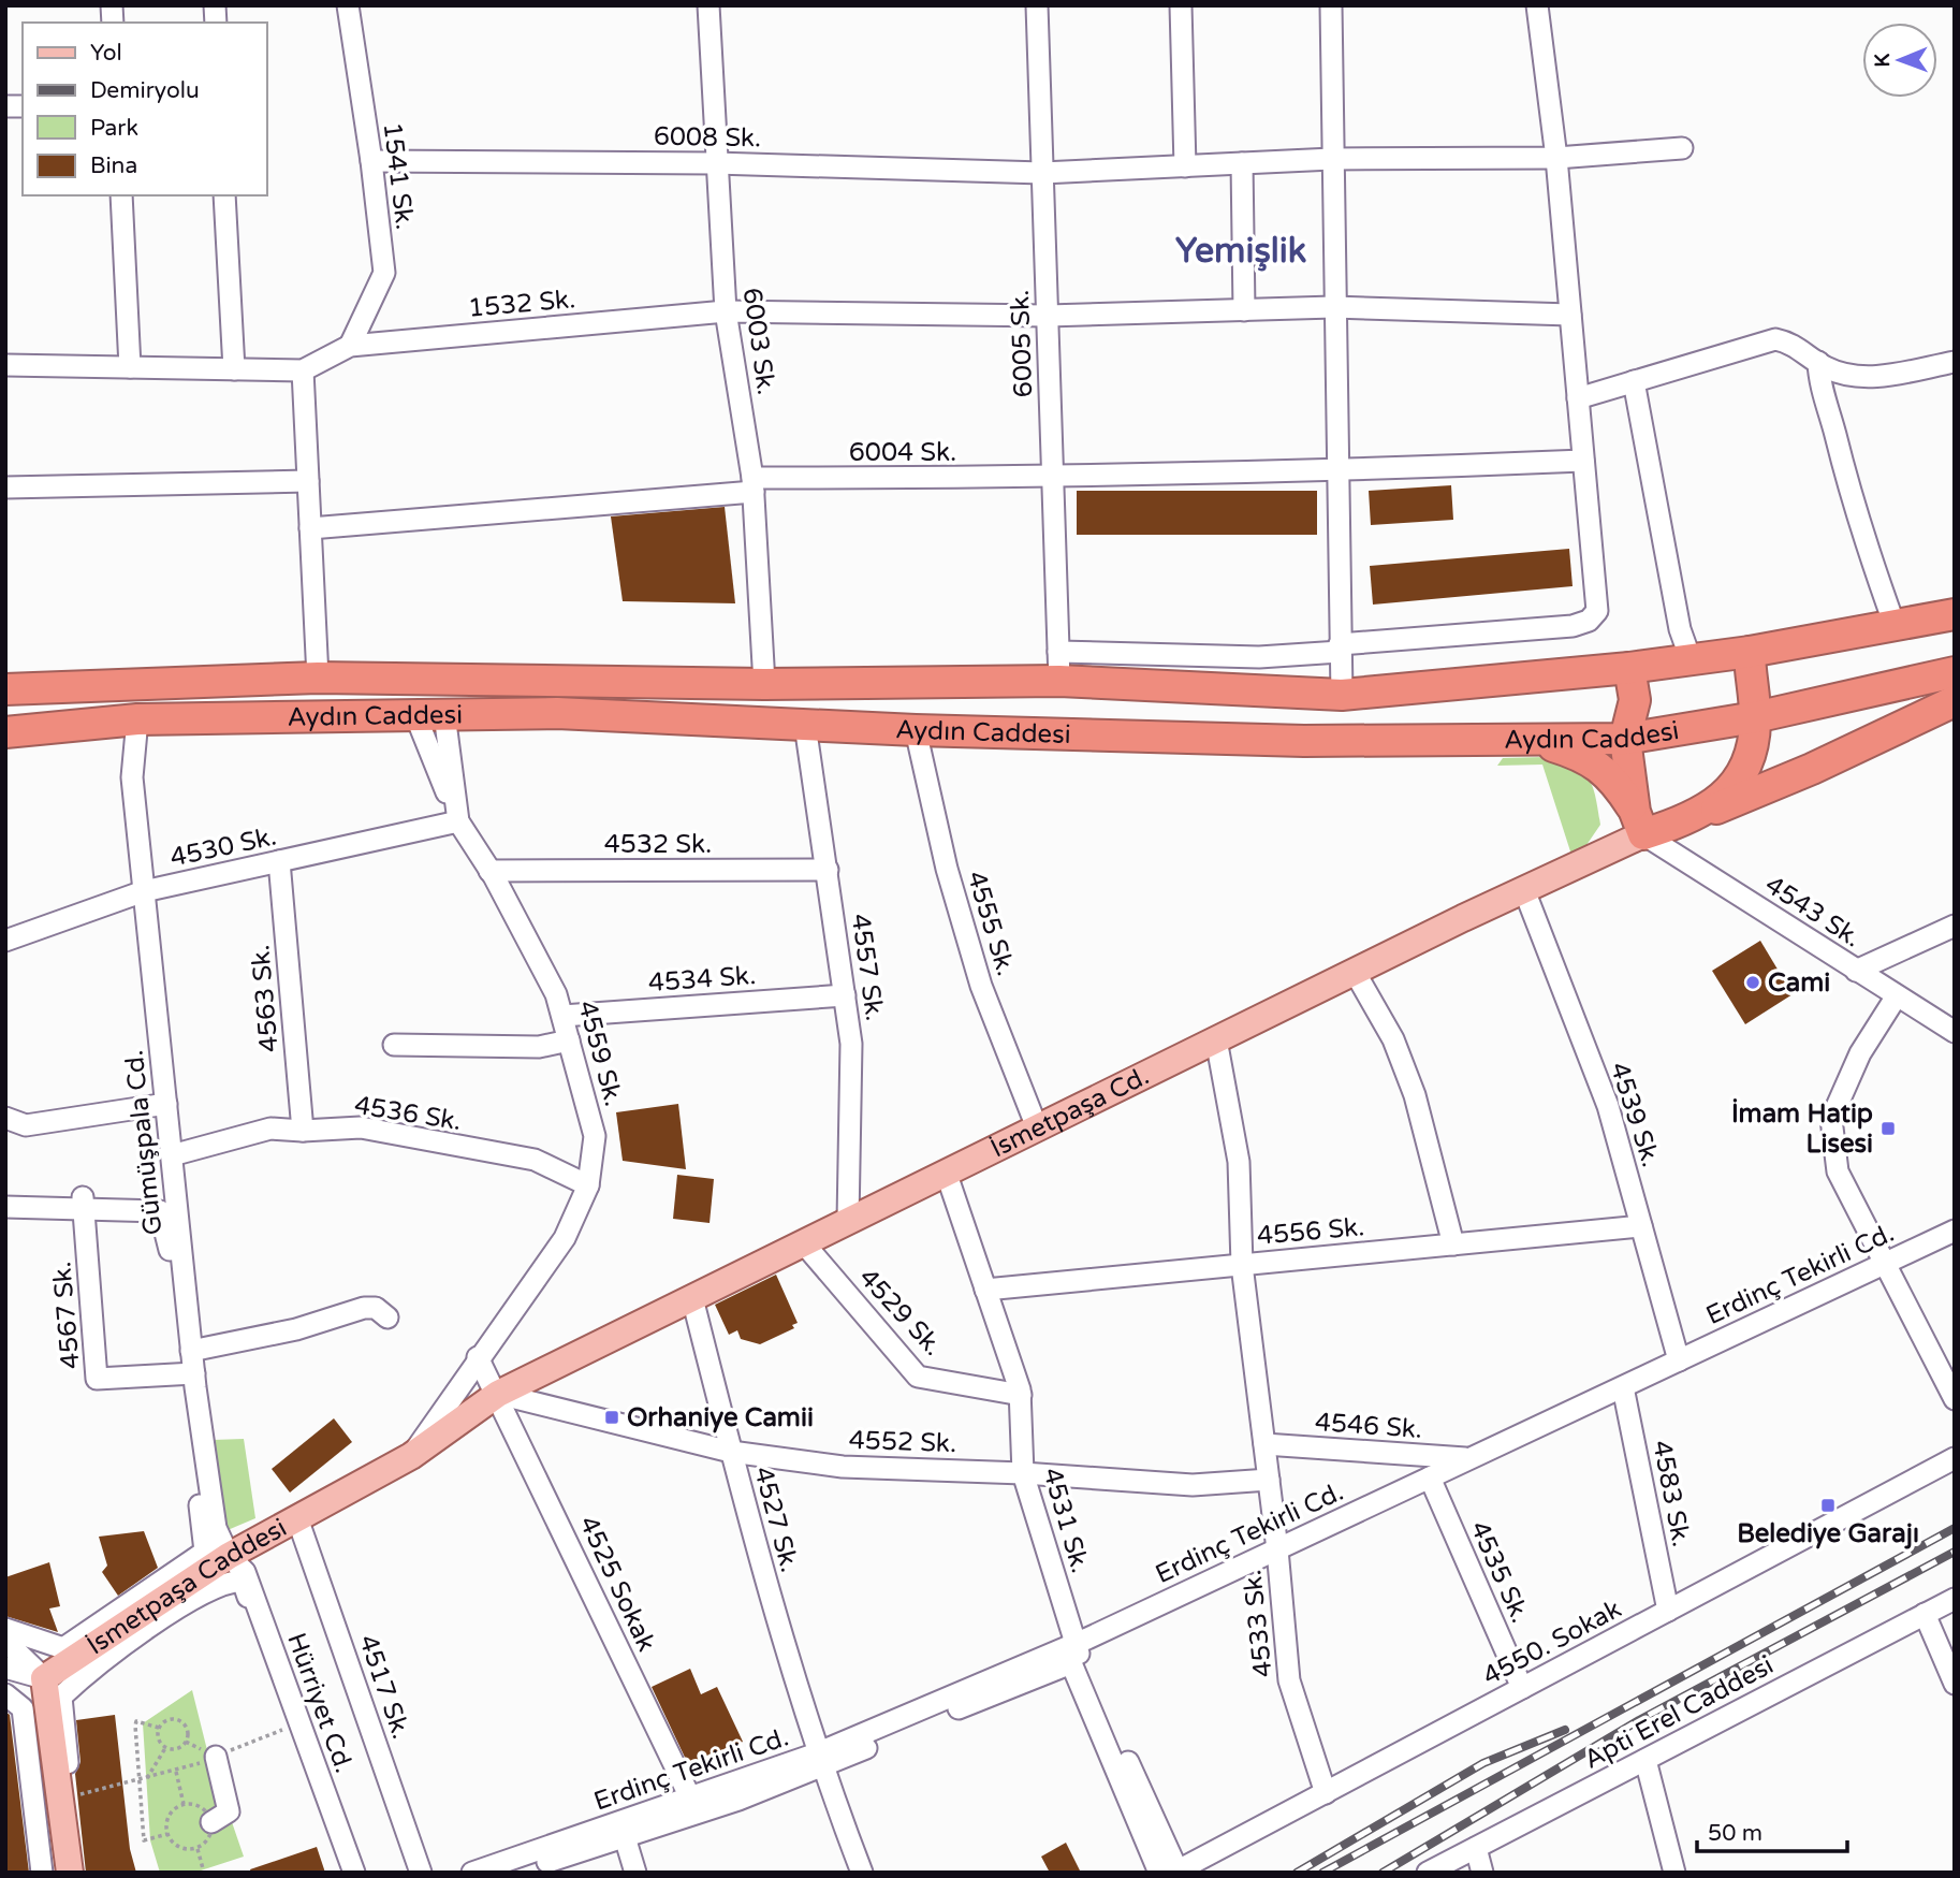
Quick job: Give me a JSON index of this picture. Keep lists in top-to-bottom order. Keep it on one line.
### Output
{"streets":{"highway":["Aydın Caddesi"],"main road":["İsmetpaşa Cd.","İsmetpaşa Caddesi"],"street":["6008 Sk.","1541 Sk.","1532 Sk.","6003 Sk.","6005 Sk.","6004 Sk.","4532 Sk.","4530 Sk.","4543 Sk.","4555 Sk.","4557 Sk.","4534 Sk.","4563 Sk.","4559 Sk.","4536 Sk.","4539 Sk.","Gümüşpala Cd.","4556 Sk.","Erdinç Tekirli Cd.","4529 Sk.","4567 Sk.","4546 Sk.","4552 Sk.","4583 Sk.","4527 Sk.","4531 Sk.","4535 Sk.","4525 Sokak","4533 Sk.","4550. Sokak","4517 Sk.","Hürriyet Cd.","Apti Erel Caddesi"]},"crossings":[["6008 Sk.","1541 Sk."],["6008 Sk.","6003 Sk."],["6008 Sk.","6005 Sk."],["1541 Sk.","1532 Sk."],["1532 Sk.","6003 Sk."],["1532 Sk.","6005 Sk."],["6003 Sk.","6004 Sk."],["6003 Sk.","Aydın Caddesi"],["6005 Sk.","6004 Sk."],["6005 Sk.","Aydın Caddesi"],["Aydın Caddesi","4555 Sk."],["Aydın Caddesi","4557 Sk."],["Aydın Caddesi","4559 Sk."],["Aydın Caddesi","Gümüşpala Cd."],["4532 Sk.","4557 Sk."],["4532 Sk.","4559 Sk."],["4530 Sk.","4563 Sk."],["4530 Sk.","4559 Sk."],["4530 Sk.","Gümüşpala Cd."],["4543 Sk.","İsmetpaşa Cd."],["4555 Sk.","İsmetpaşa Cd."],["4557 Sk.","4534 Sk."],["4557 Sk.","İsmetpaşa Cd."],["4534 Sk.","4559 Sk."],["4563 Sk.","4536 Sk."],["4559 Sk.","4536 Sk."],["4559 Sk.","İsmetpaşa Caddesi"],["İsmetpaşa Cd.","4539 Sk."],["İsmetpaşa Cd.","4529 Sk."],["İsmetpaşa Cd.","4552 Sk."],["İsmetpaşa Cd.","4527 Sk."],["İsmetpaşa Cd.","4531 Sk."],["İsmetpaşa Cd.","4525 Sokak"],["İsmetpaşa Cd.","İsmetpaşa Caddesi"],["İsmetpaşa Cd.","4533 Sk."],["4536 Sk.","Gümüşpala Cd."],["4539 Sk.","4556 Sk."],["4539 Sk.","Erdinç Tekirli Cd."],["Gümüşpala Cd.","4567 Sk."],["Gümüşpala Cd.","İsmetpaşa Caddesi"],["Gümüşpala Cd.","Hürriyet Cd."],["4556 Sk.","4531 Sk."],["4556 Sk.","4533 Sk."],["Erdinç Tekirli Cd.","4546 Sk."],["Erdinç Tekirli Cd.","4583 Sk."],["Erdinç Tekirli Cd.","4527 Sk."],["Erdinç Tekirli Cd.","4531 Sk."],["Erdinç Tekirli Cd.","4535 Sk."],["Erdinç Tekirli Cd.","4525 Sokak"],["Erdinç Tekirli Cd.","4533 Sk."],["4529 Sk.","4531 Sk."],["4546 Sk.","4533 Sk."],["4552 Sk.","4527 Sk."],["4552 Sk.","4531 Sk."],["4552 Sk.","4525 Sokak"],["4552 Sk.","İsmetpaşa Caddesi"],["4552 Sk.","4533 Sk."],["4583 Sk.","4550. Sokak"],["4531 Sk.","4550. Sokak"],["4535 Sk.","4550. Sokak"],["4525 Sokak","İsmetpaşa Caddesi"],["İsmetpaşa Caddesi","4517 Sk."],["İsmetpaşa Caddesi","Hürriyet Cd."],["4533 Sk.","4550. Sokak"]],"districts":["Yemişlik"],"places":{"other":["Cami"],"transit":["İmam Hatip Lisesi","Orhaniye Camii","Belediye Garajı"]},"legend":["Yol","Demiryolu","Park","Bina"],"scale_bar":"50 m","north":"left"}
